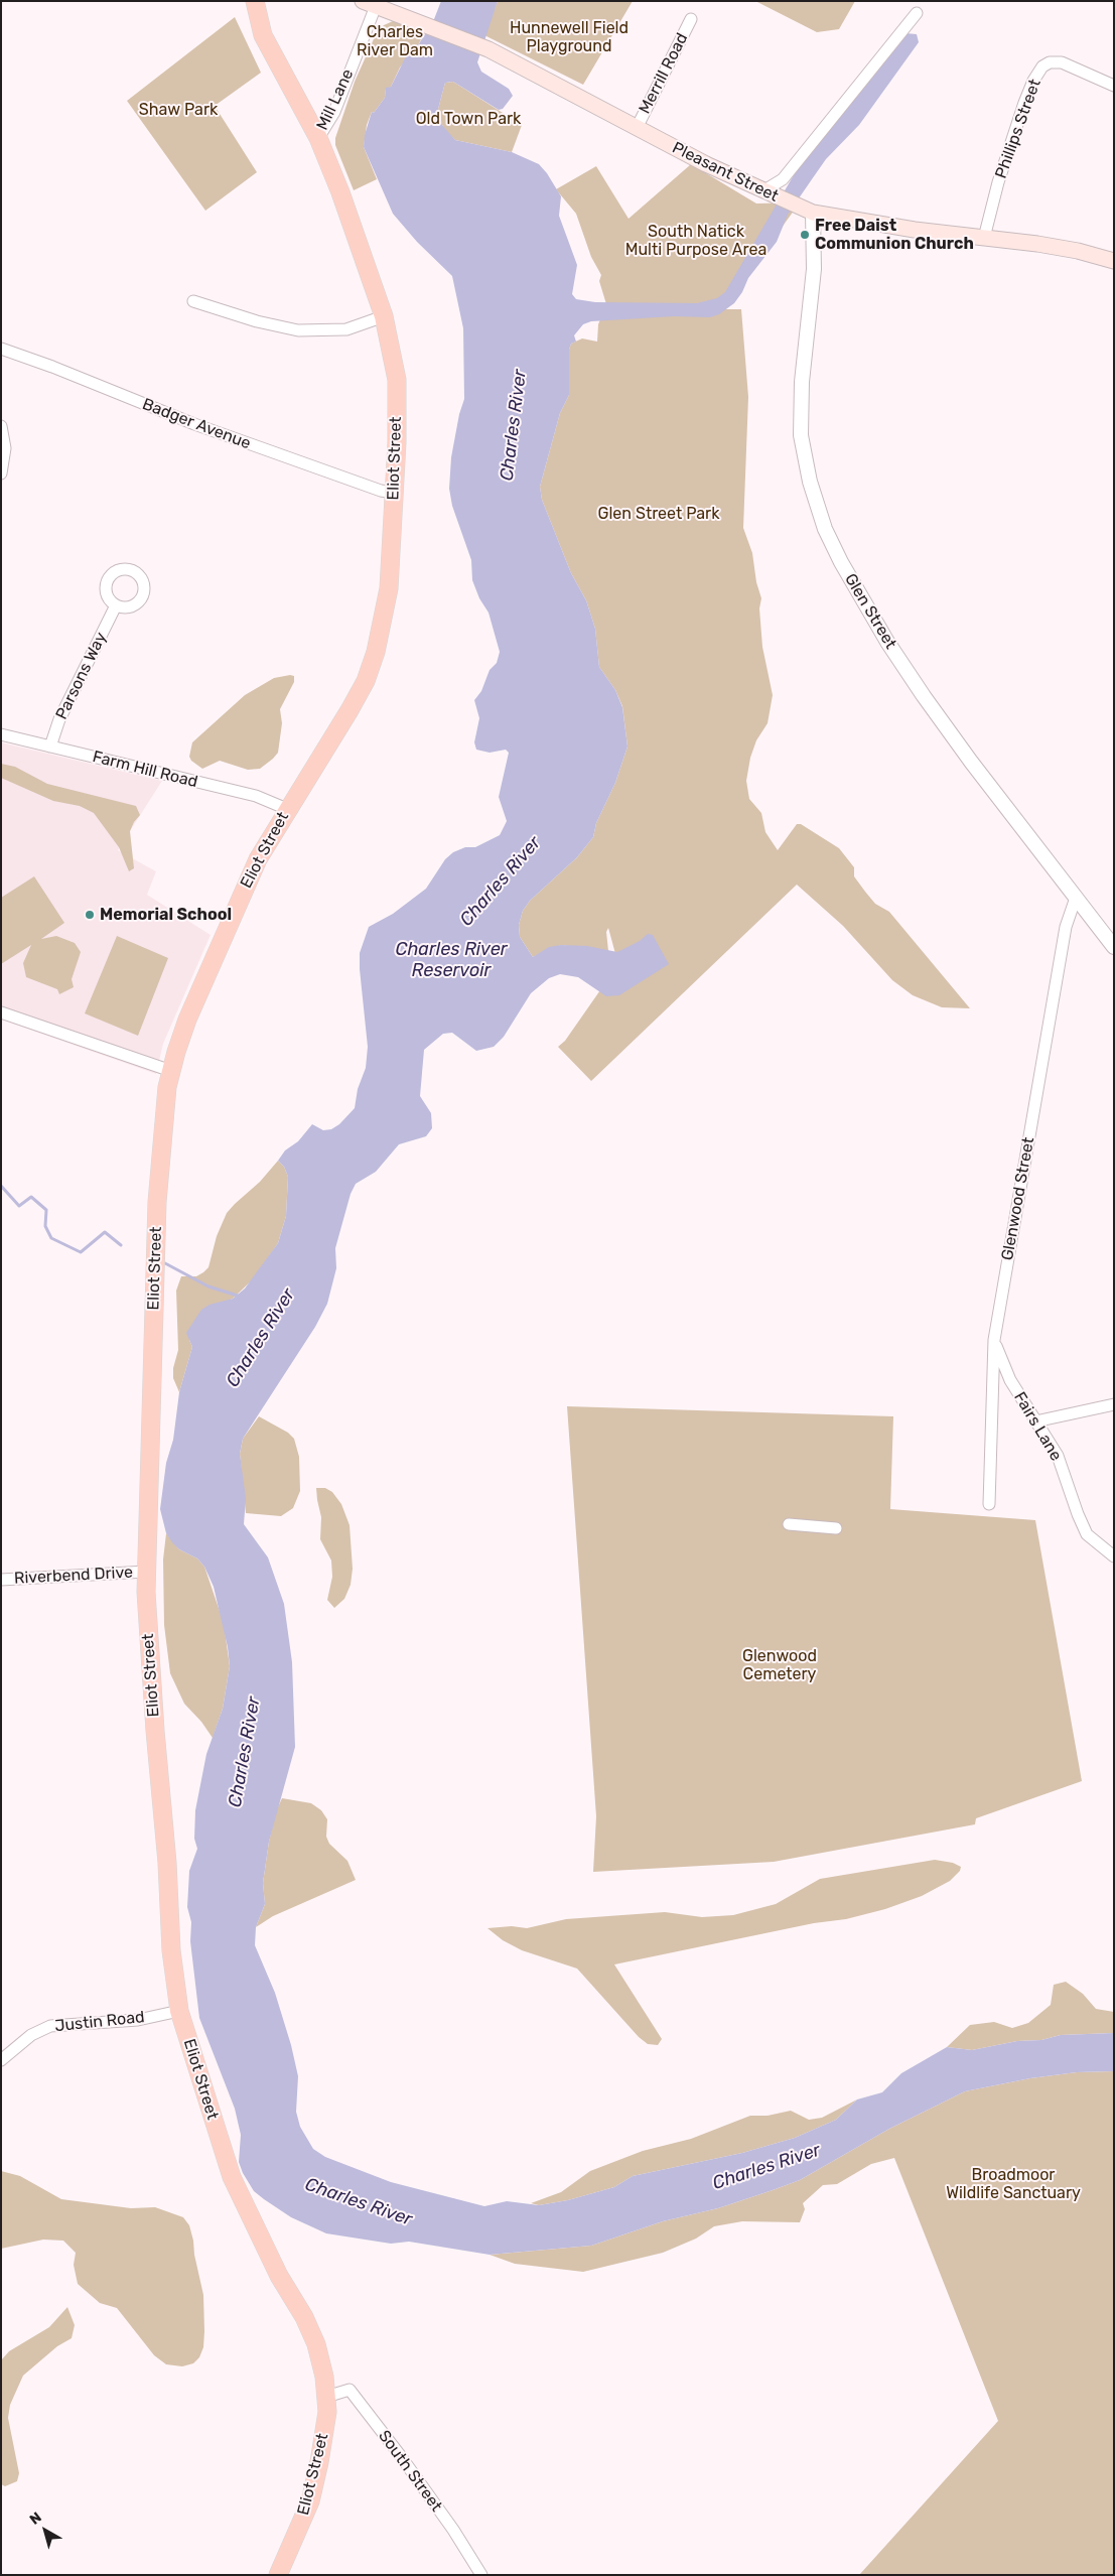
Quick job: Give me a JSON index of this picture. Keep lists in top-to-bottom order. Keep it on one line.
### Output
{"streets":{"main road":["Pleasant Street","Eliot Street"],"street":["Merrill Road","Mill Lane","Phillips Street","Badger Avenue","Glen Street","Parsons Way","Farm Hill Road","Glenwood Street","Fairs Lane","Riverbend Drive","Justin Road","South Street"]},"crossings":[["Merrill Road","Pleasant Street"],["Mill Lane","Pleasant Street"],["Mill Lane","Eliot Street"],["Phillips Street","Pleasant Street"],["Pleasant Street","Glen Street"],["Badger Avenue","Eliot Street"],["Eliot Street","Farm Hill Road"],["Eliot Street","Riverbend Drive"],["Eliot Street","Justin Road"],["Eliot Street","South Street"],["Glen Street","Glenwood Street"],["Parsons Way","Farm Hill Road"],["Glenwood Street","Fairs Lane"]],"water":["Charles River","Charles River Reservoir"],"parks":["Hunnewell Field Playground","Charles River Dam","Shaw Park","Old Town Park","South Natick Multi Purpose Area","Glen Street Park","Glenwood Cemetery","Broadmoor Wildlife Sanctuary"],"places":["Free Daist Communion Church","Memorial School"],"north":"top left"}
